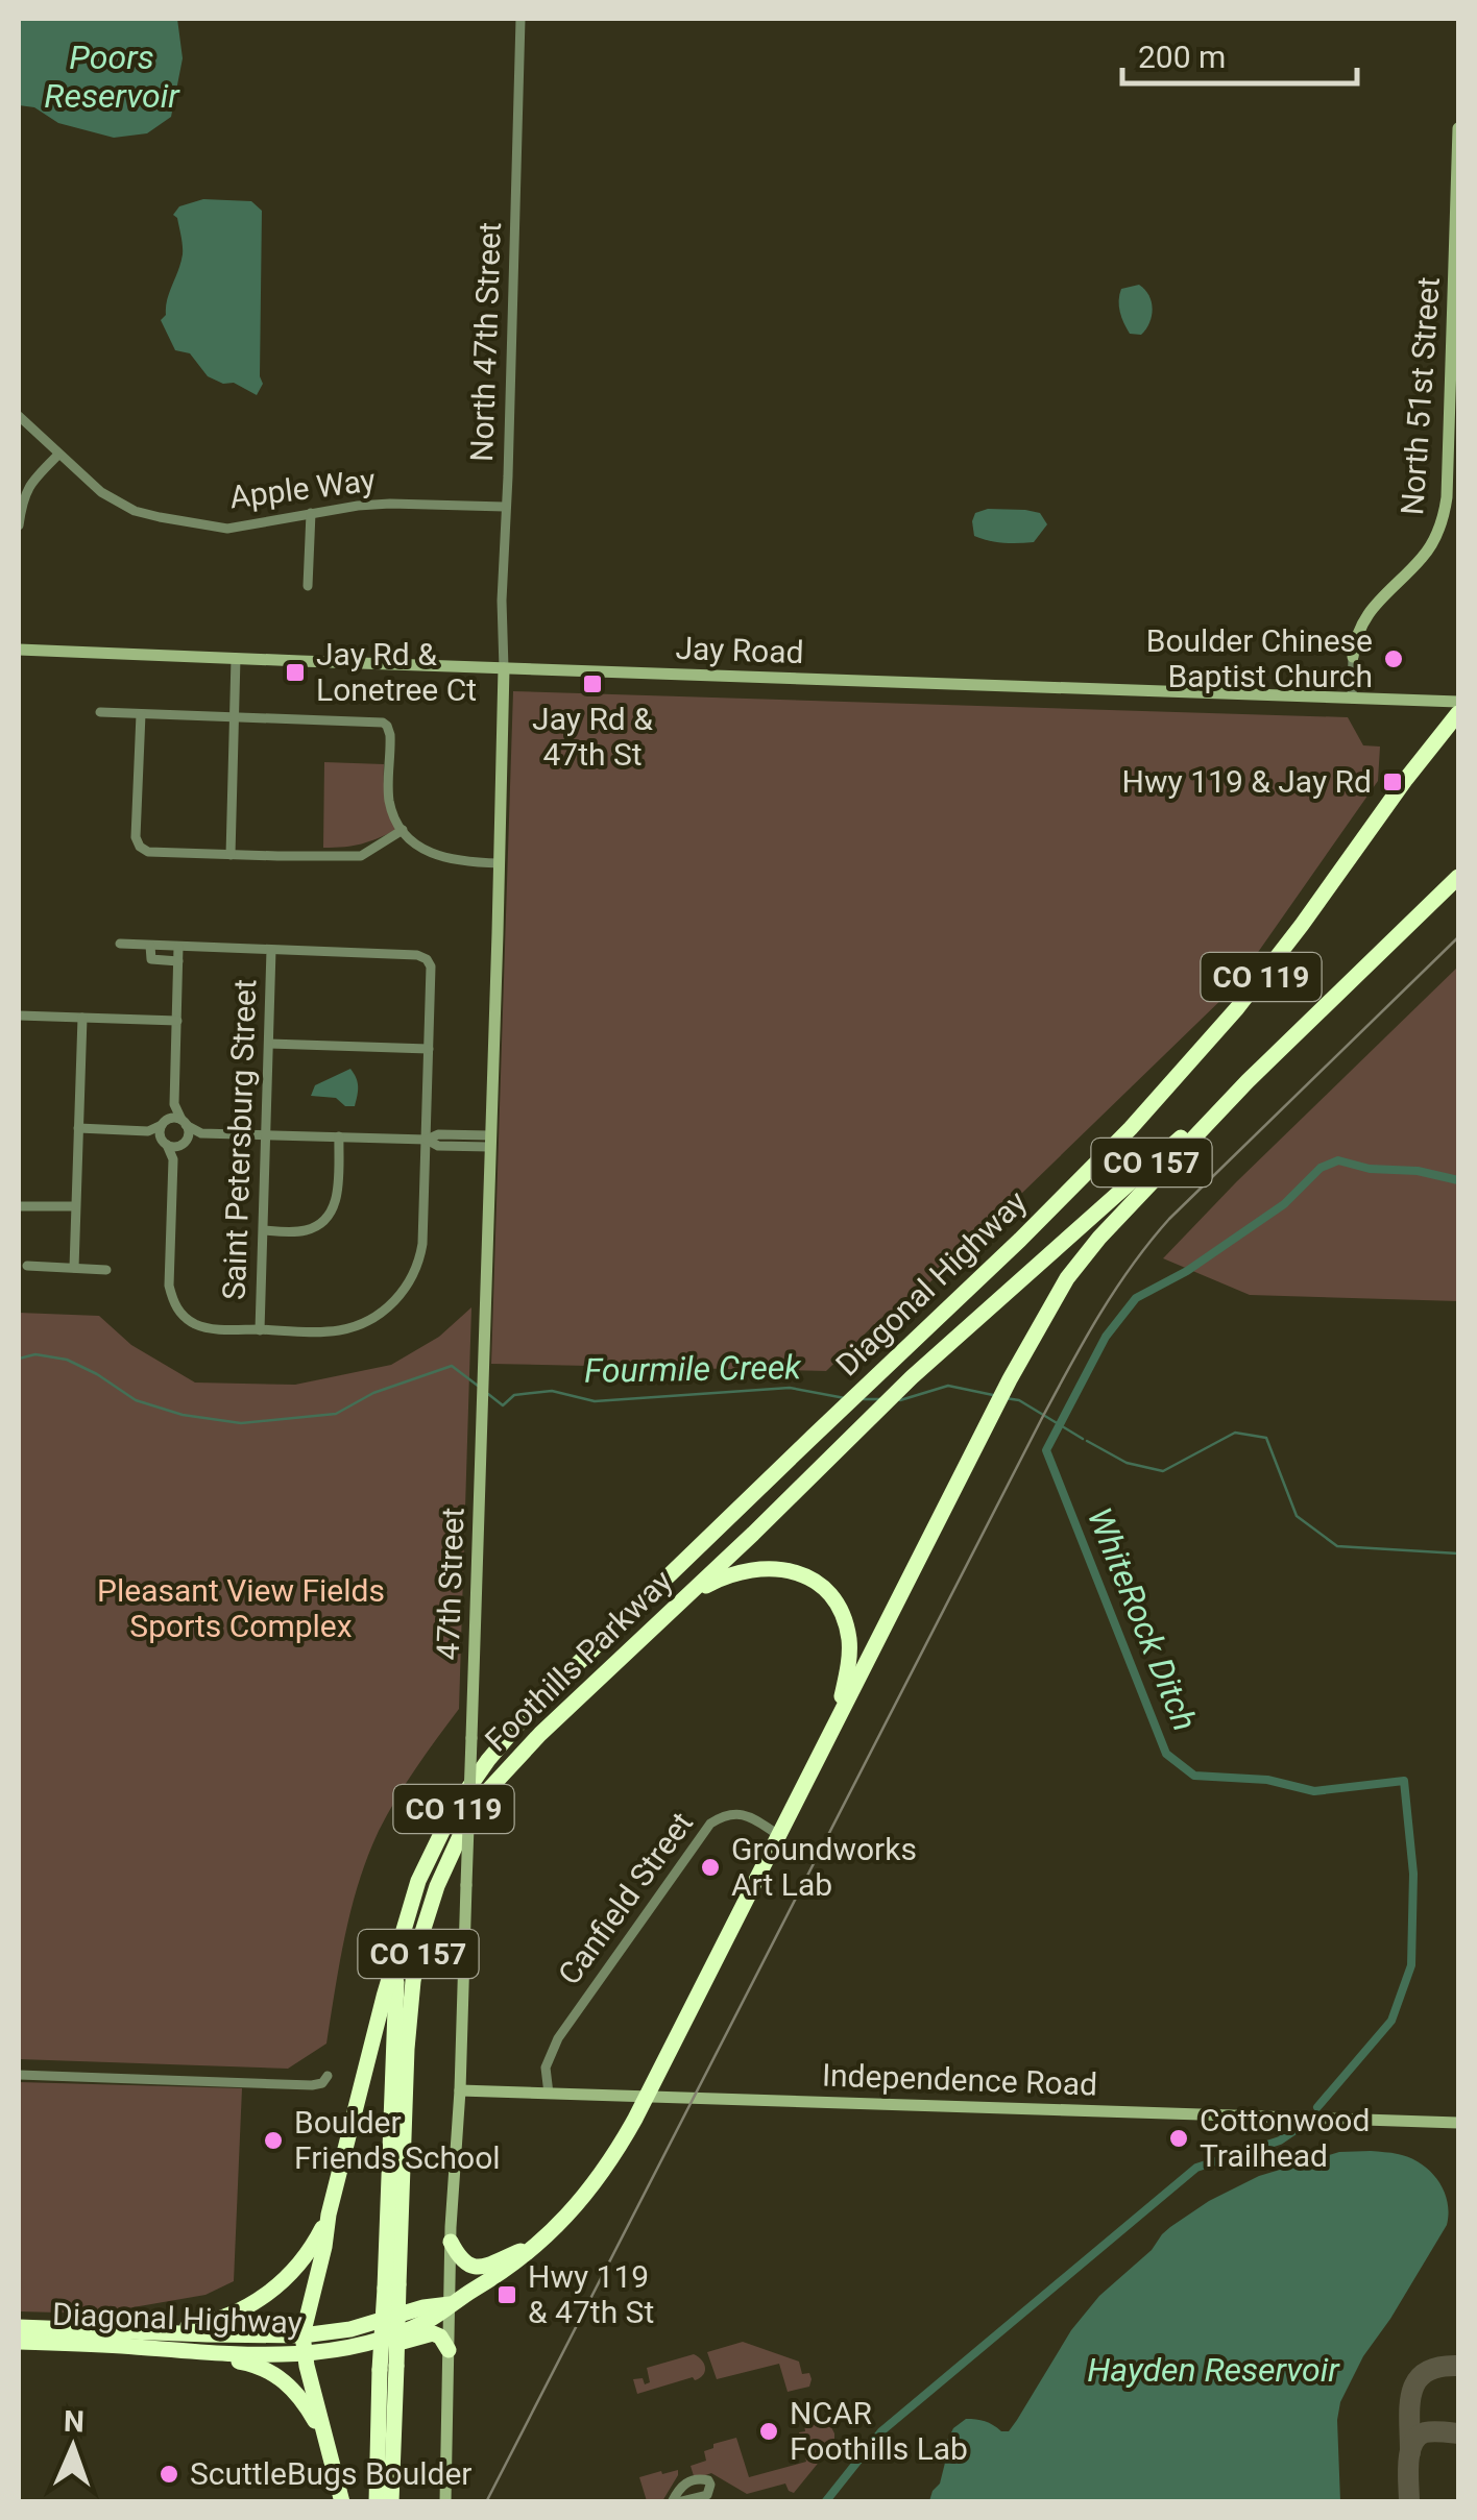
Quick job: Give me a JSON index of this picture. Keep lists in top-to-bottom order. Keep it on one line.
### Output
{"streets":{"highway":["CO 119","CO 157","Diagonal Highway","Foothills Parkway"],"street":["North 47th Street","North 51st Street","Apple Way","Jay Road","Saint Petersburg Street","47th Street","Canfield Street","Independence Road"]},"crossings":[["North 47th Street","Apple Way"],["North 47th Street","Jay Road"],["North 47th Street","47th Street"],["North 51st Street","Jay Road"],["Jay Road","47th Street"],["CO 119","Diagonal Highway"],["CO 119","Foothills Parkway"],["Diagonal Highway","47th Street"],["Diagonal Highway","Foothills Parkway"],["Diagonal Highway","Canfield Street"],["Diagonal Highway","Independence Road"],["47th Street","Independence Road"],["Canfield Street","Independence Road"]],"water":["Poors Reservoir","Fourmile Creek","WhiteRock Ditch","Hayden Reservoir"],"parks":["Pleasant View Fields Sports Complex"],"places":{"other":["Boulder Chinese Baptist Church","Groundworks Art Lab","Cottonwood Trailhead","Boulder Friends School","NCAR Foothills Lab","ScuttleBugs Boulder"],"transit":["Jay Rd & Lonetree Ct","Jay Rd & 47th St","Hwy 119 & Jay Rd","Hwy 119 & 47th St"]},"scale_bar":"200 m","north":"top"}
